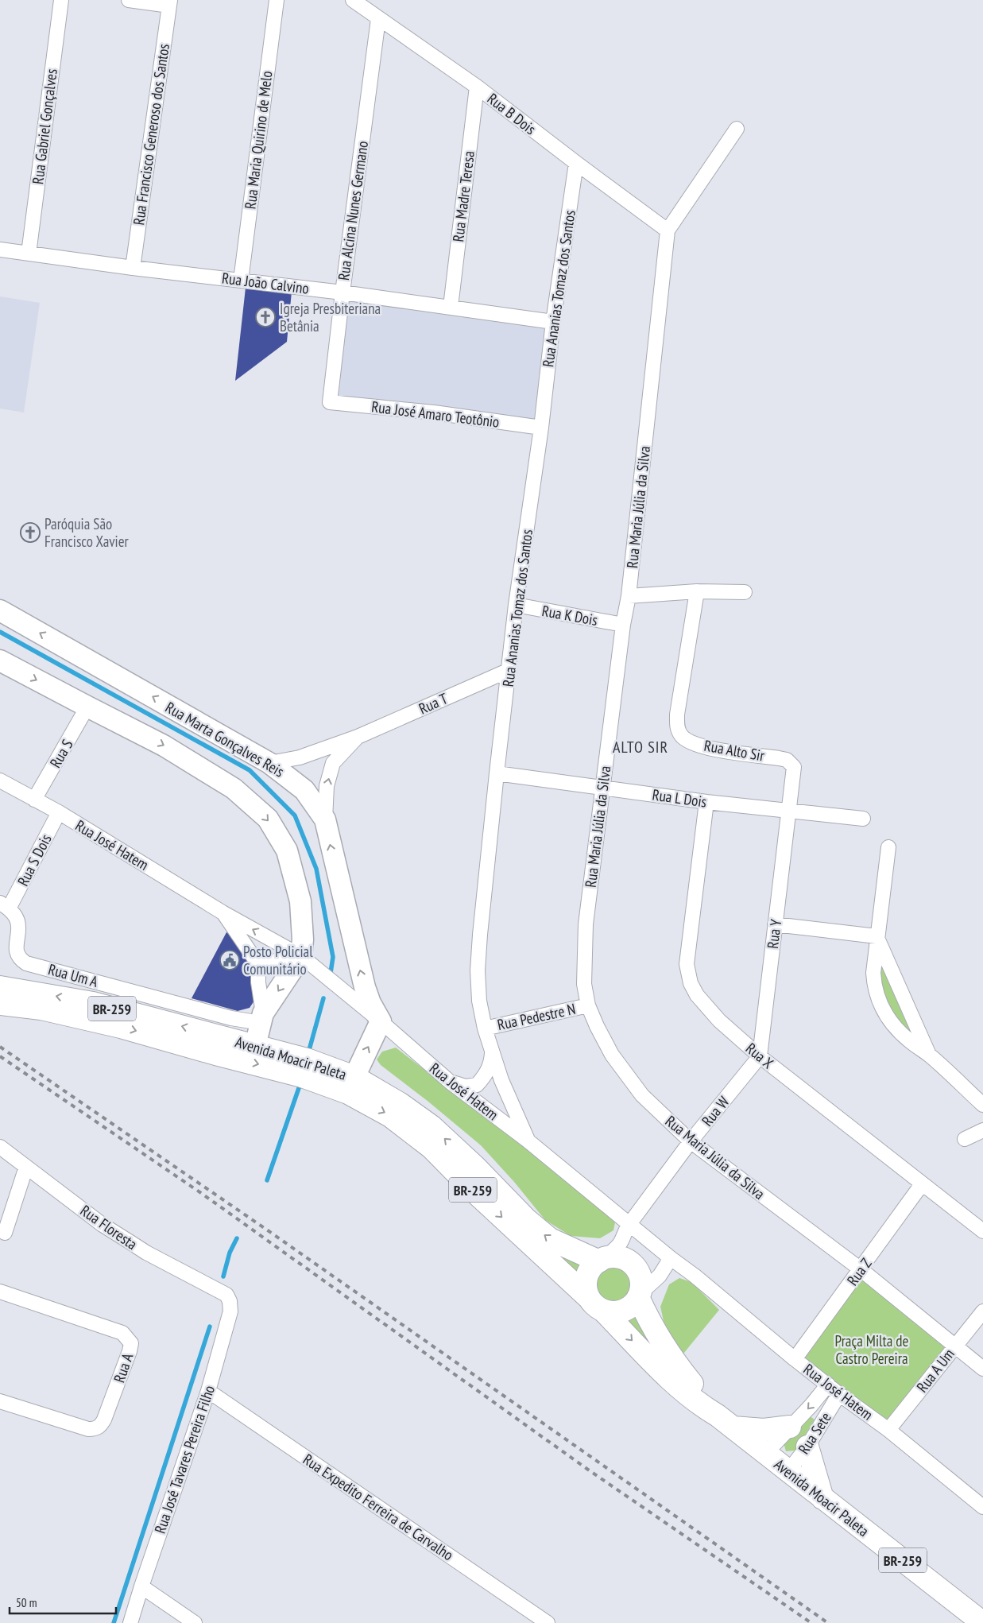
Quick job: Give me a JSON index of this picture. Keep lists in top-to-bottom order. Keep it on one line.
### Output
{"streets":{"main road":["BR-259","Avenida Moacir Paleta"],"street":["Rua B Dois","Rua Gabriel Gonçalves","Rua Francisco Generoso dos Santos","Rua Maria Quirino de Melo","Rua Madre Teresa","Rua Alcina Nunes Germano","Rua João Calvino","Rua Ananias Tomaz dos Santos","Rua José Amaro Teotônio","Rua Maria Júlia da Silva","Rua K Dois","Rua T","Rua Marta Gonçalves Reis","Rua Alto Sir","Rua S","Rua L Dois","Rua José Hatem","Rua S Dois","Rua Y","Rua Um A","Rua Pedestre N","Rua X","Rua W","Rua Floresta","Rua Z","Rua A","Rua A Um","Rua Sete","Rua José Tavares Pereira Filho","Rua Expedito Ferreira de Carvalho"]},"crossings":[["Rua B Dois","Rua Madre Teresa"],["Rua B Dois","Rua Alcina Nunes Germano"],["Rua B Dois","Rua Ananias Tomaz dos Santos"],["Rua B Dois","Rua Maria Júlia da Silva"],["Rua Gabriel Gonçalves","Rua João Calvino"],["Rua Francisco Generoso dos Santos","Rua João Calvino"],["Rua Maria Quirino de Melo","Rua João Calvino"],["Rua Madre Teresa","Rua João Calvino"],["Rua Alcina Nunes Germano","Rua João Calvino"],["Rua Alcina Nunes Germano","Rua José Amaro Teotônio"],["Rua João Calvino","Rua Ananias Tomaz dos Santos"],["Rua Ananias Tomaz dos Santos","Rua José Amaro Teotônio"],["Rua Ananias Tomaz dos Santos","Rua K Dois"],["Rua Ananias Tomaz dos Santos","Rua T"],["Rua Ananias Tomaz dos Santos","Rua L Dois"],["Rua Ananias Tomaz dos Santos","Rua José Hatem"],["Rua Ananias Tomaz dos Santos","Rua Pedestre N"],["Rua Maria Júlia da Silva","Rua K Dois"],["Rua Maria Júlia da Silva","Rua L Dois"],["Rua Maria Júlia da Silva","Rua Pedestre N"],["Rua Maria Júlia da Silva","Rua W"],["Rua Maria Júlia da Silva","Rua Z"],["Rua Maria Júlia da Silva","Rua A Um"],["Rua T","Rua Marta Gonçalves Reis"],["Rua Marta Gonçalves Reis","Rua José Hatem"],["Rua Alto Sir","Rua L Dois"],["Rua Alto Sir","Rua Y"],["Rua S","Rua José Hatem"],["Rua L Dois","Rua Y"],["Rua L Dois","Rua X"],["Rua José Hatem","Rua S Dois"],["Rua José Hatem","Avenida Moacir Paleta"],["Rua José Hatem","Rua W"],["Rua José Hatem","Rua Z"],["Rua José Hatem","Rua A Um"],["Rua José Hatem","Rua Sete"],["Rua S Dois","Rua Um A"],["Rua Y","Rua X"],["Rua Y","Rua W"],["Rua X","Rua W"],["Rua X","Rua Z"],["Avenida Moacir Paleta","Rua Sete"],["Rua Floresta","Rua José Tavares Pereira Filho"],["Rua José Tavares Pereira Filho","Rua Expedito Ferreira de Carvalho"]],"districts":["ALTO SIR"],"parks":["Praça Milta de Castro Pereira"],"places":{"church":["Igreja Presbiteriana Betânia","Paróquia São Francisco Xavier"],"public building":["Posto Policial Comunitário"]},"scale_bar":"50 m"}
